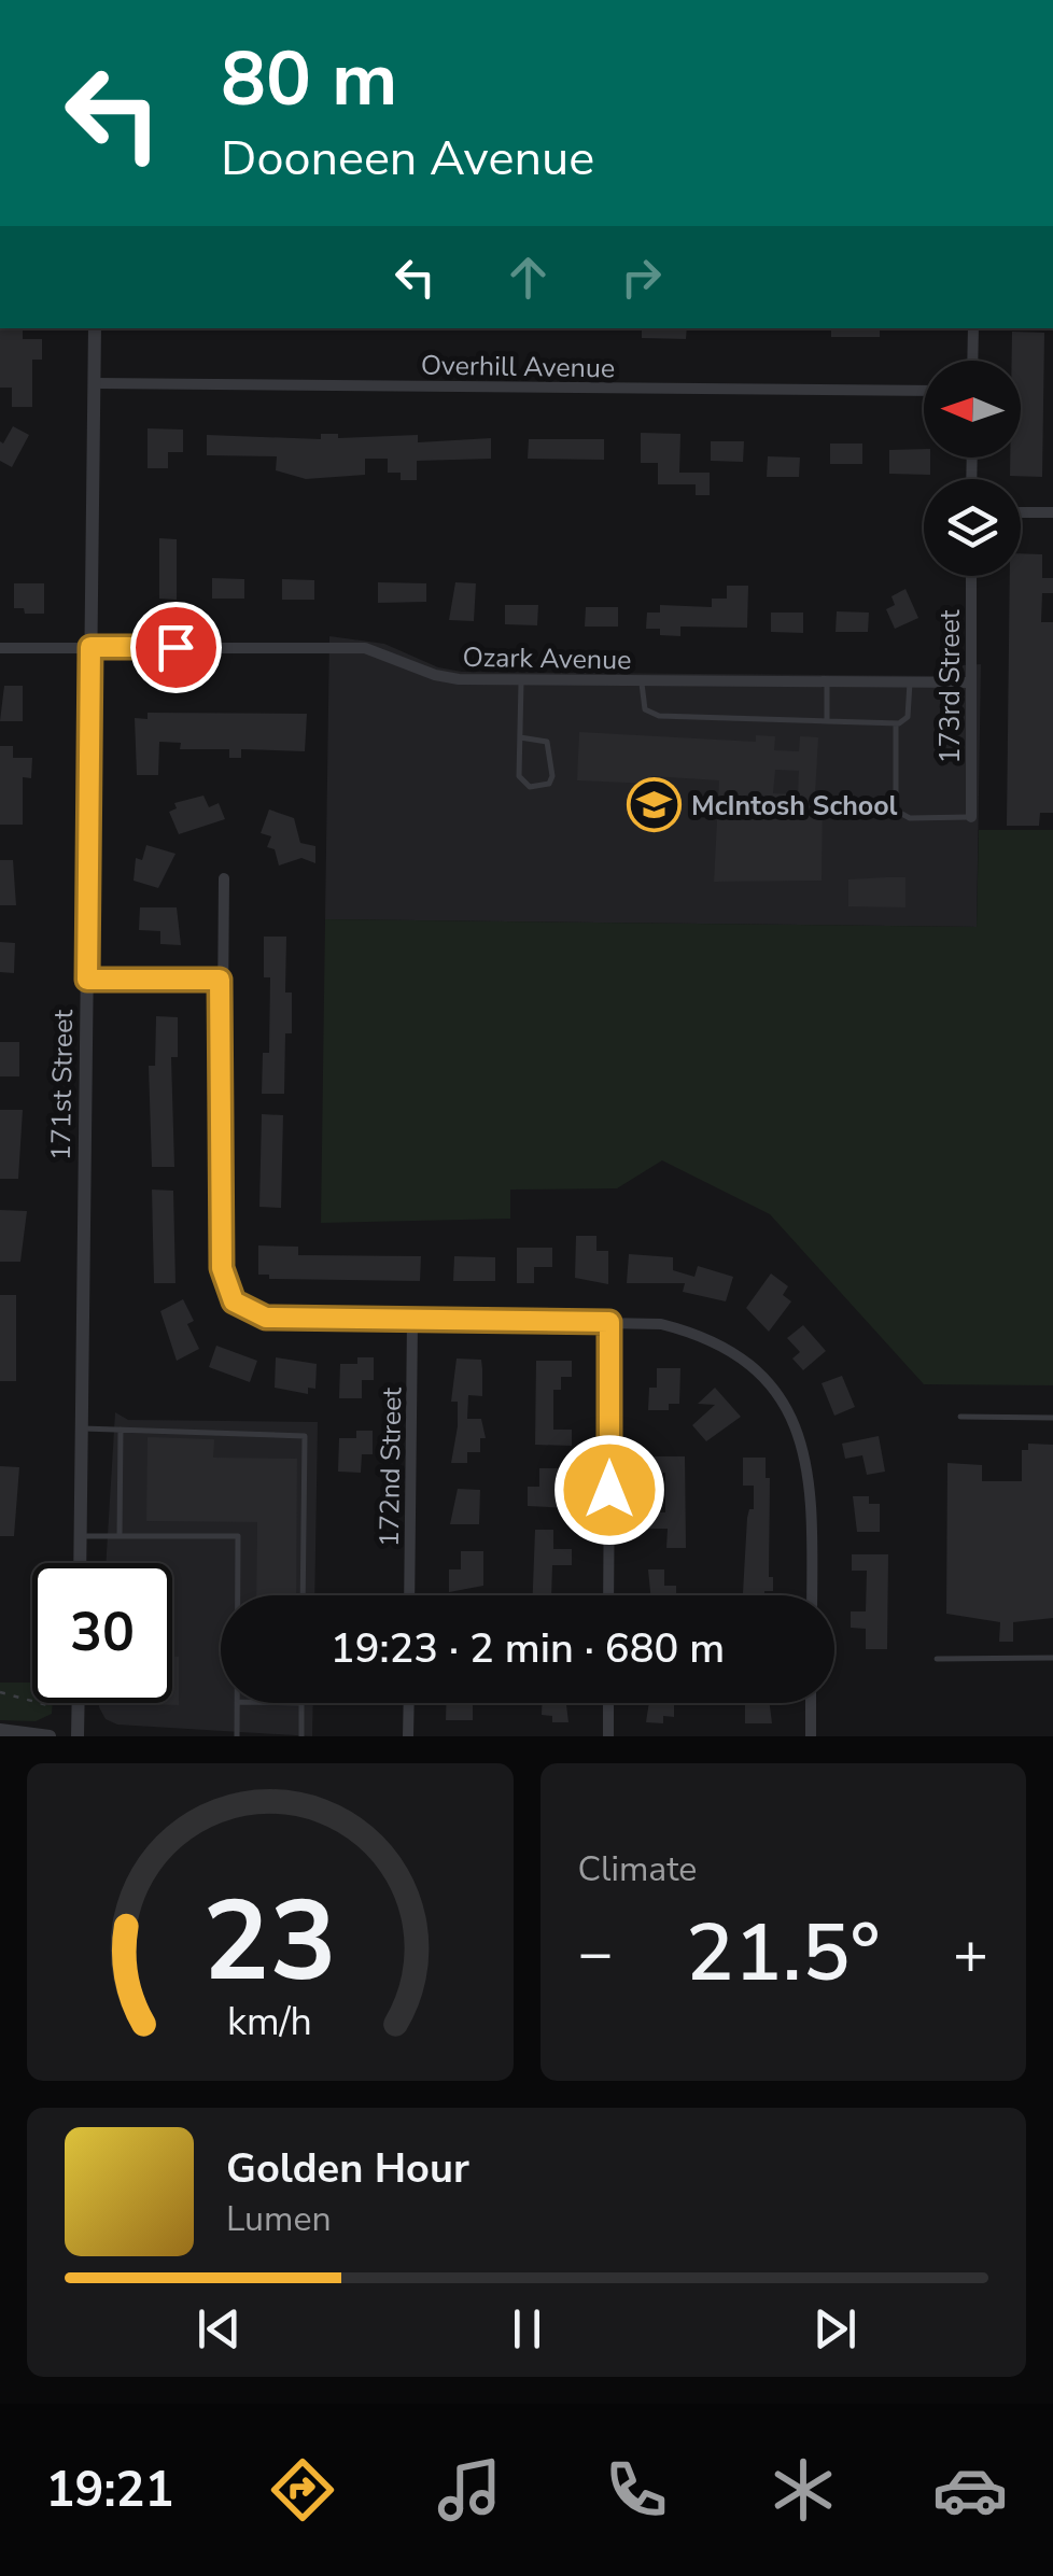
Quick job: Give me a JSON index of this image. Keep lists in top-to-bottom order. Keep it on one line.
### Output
{"streets":{"street":["Overhill Avenue","Ozark Avenue","173rd Street","171st Street","172nd Street"]},"crossings":[["Overhill Avenue","171st Street"],["Ozark Avenue","173rd Street"],["Ozark Avenue","171st Street"]],"places":{"school or university":["McIntosh School"]},"north":"left","page":{"turn":["80 m","Dooneen Avenue"],"limit":"30","trip":"19:23 · 2 min · 680 m","tile":"Climate","heat":["−","21.5°","+"],"song":["Golden Hour","Lumen"],"tabs":"19:21","gauge":["23","km/h"]}}
